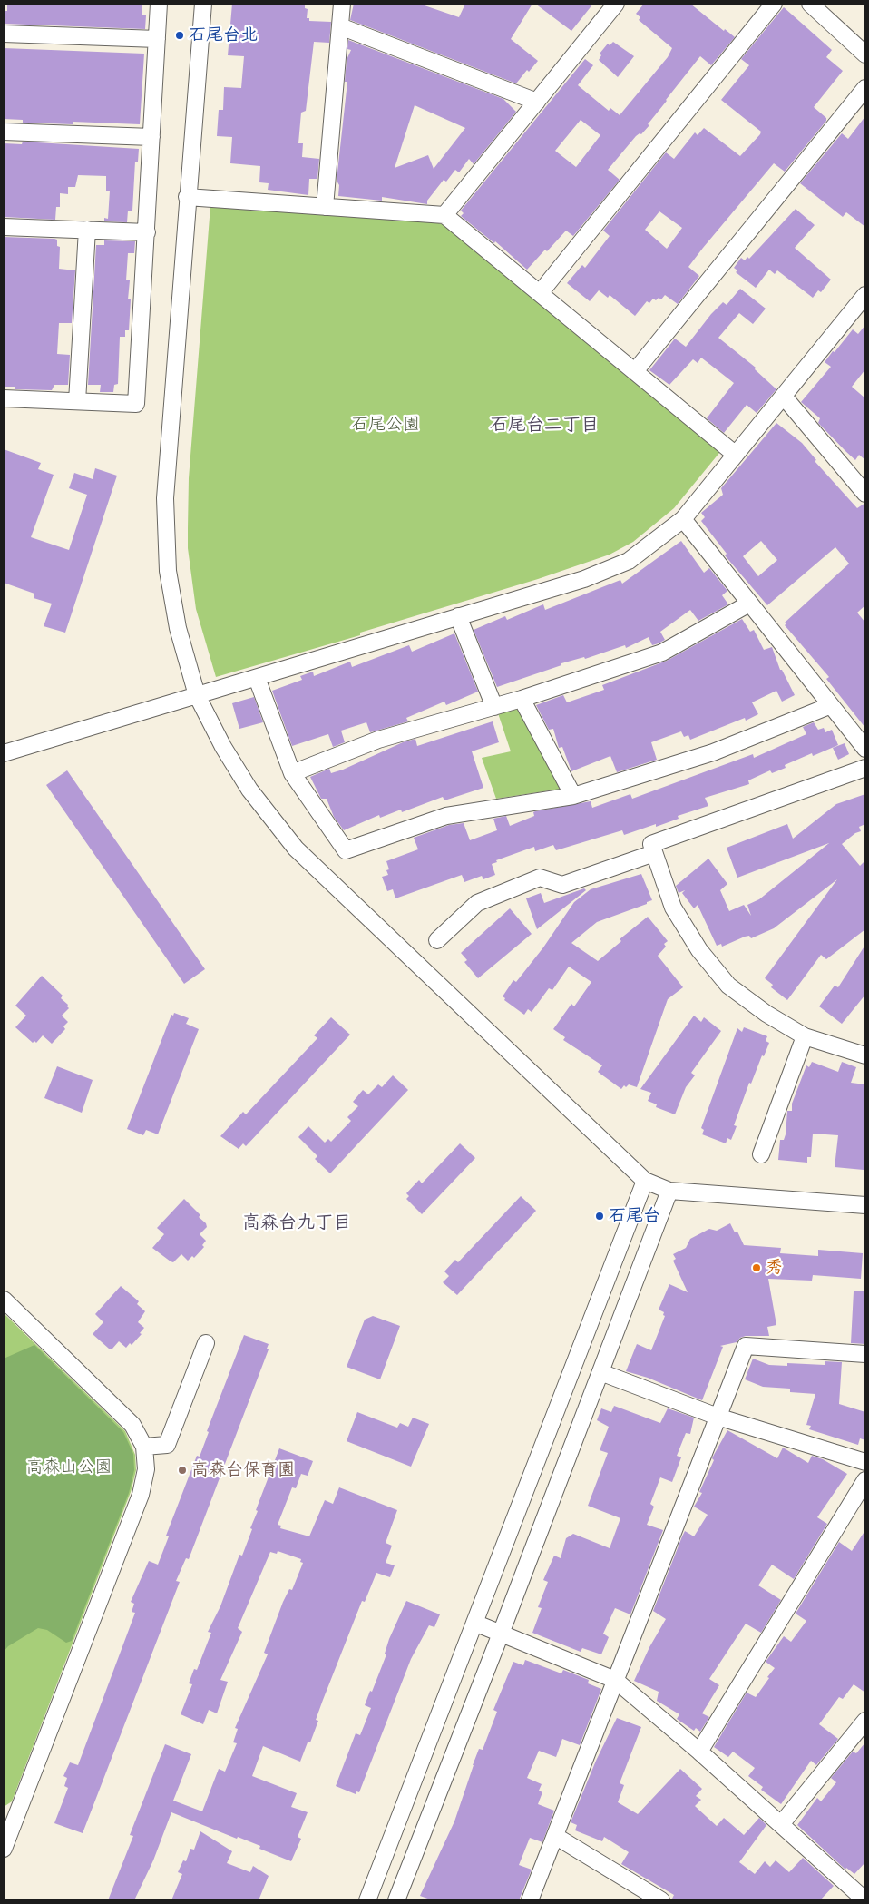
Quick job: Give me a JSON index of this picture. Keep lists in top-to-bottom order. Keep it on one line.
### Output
{"districts":["石尾台二丁目","高森台九丁目"],"parks":["石尾公園","高森山公園"],"places":["石尾台北","石尾台","秀","高森台保育園"]}
